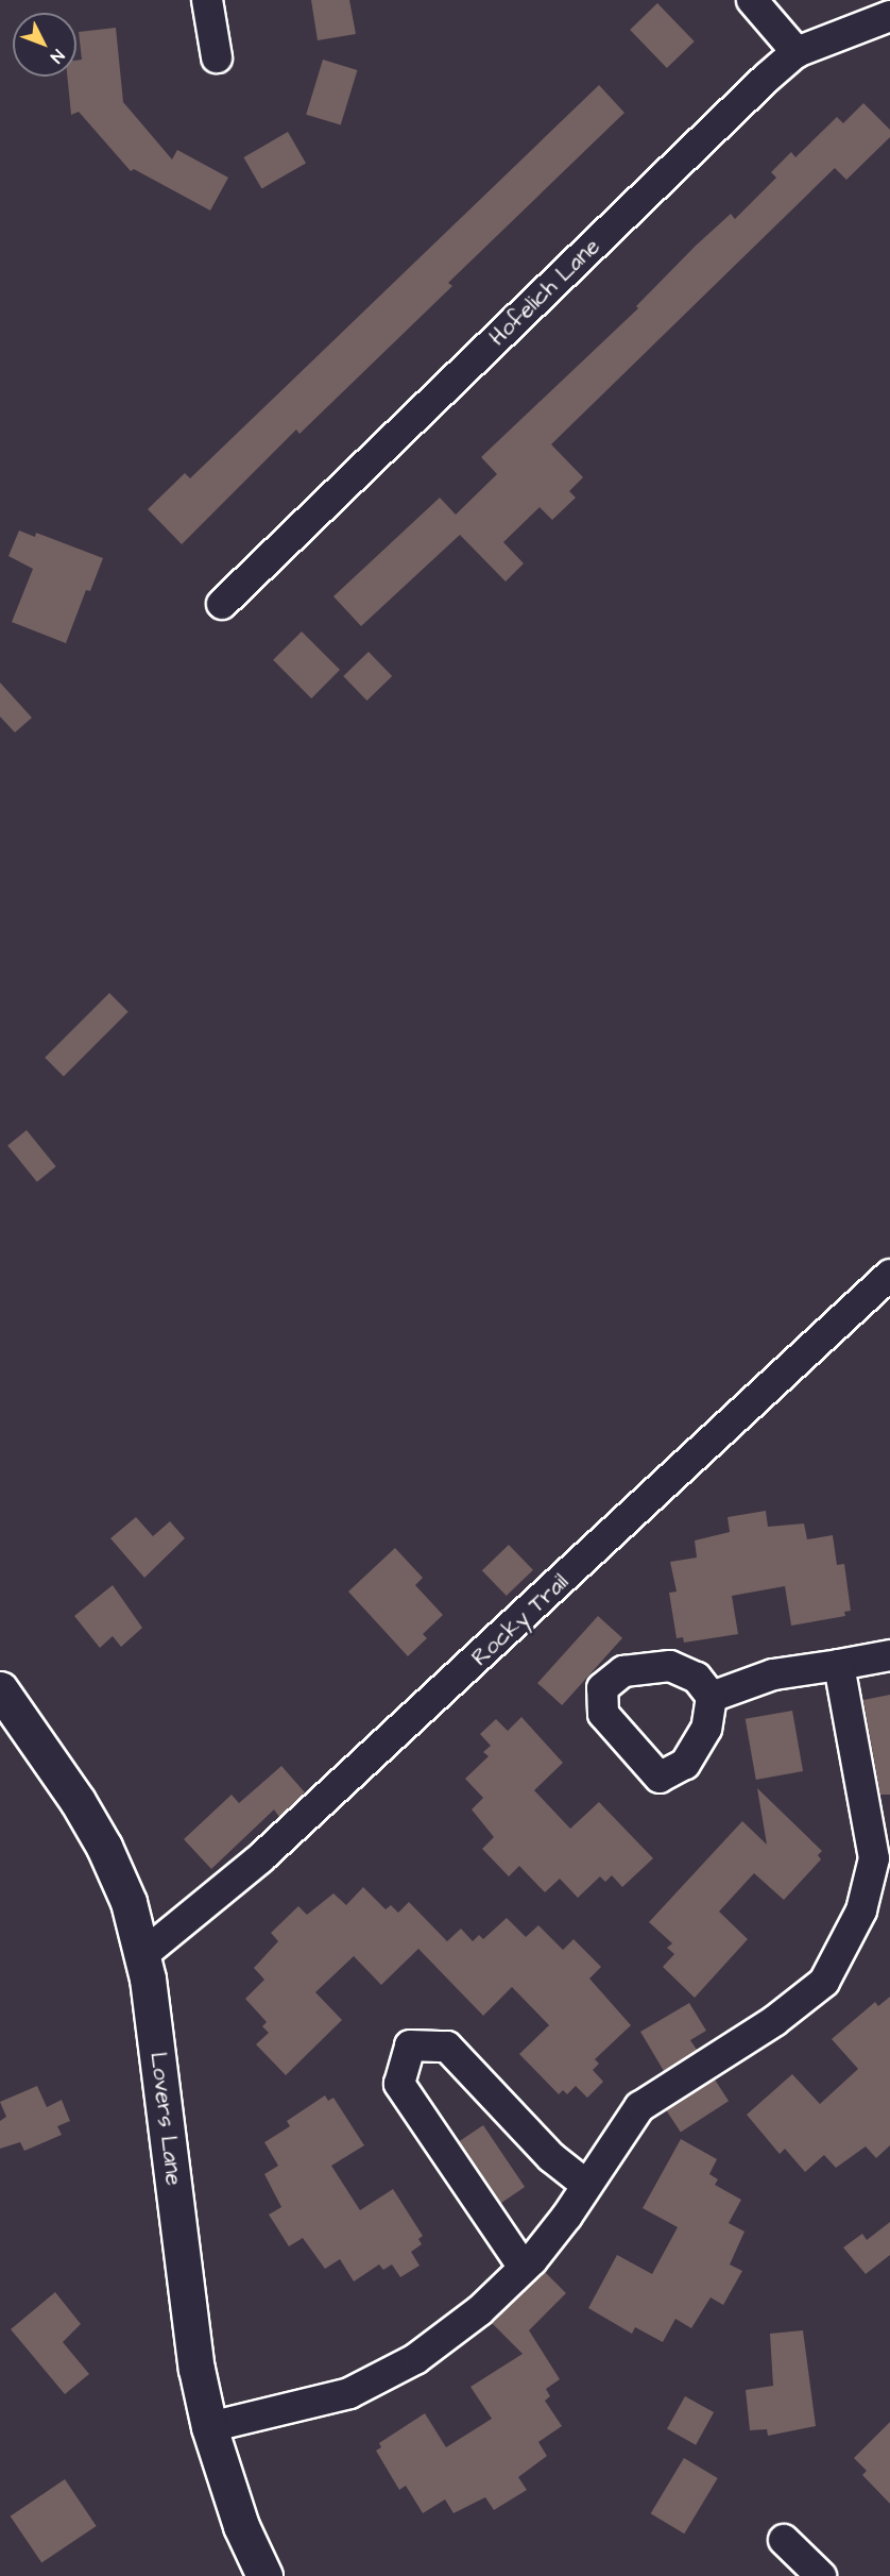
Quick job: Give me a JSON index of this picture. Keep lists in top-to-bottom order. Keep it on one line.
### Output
{"streets":{"main road":["Lovers Lane"],"street":["Hofelich Lane","Rocky Trail"]},"crossings":[["Rocky Trail","Lovers Lane"]],"north":"bottom right"}
